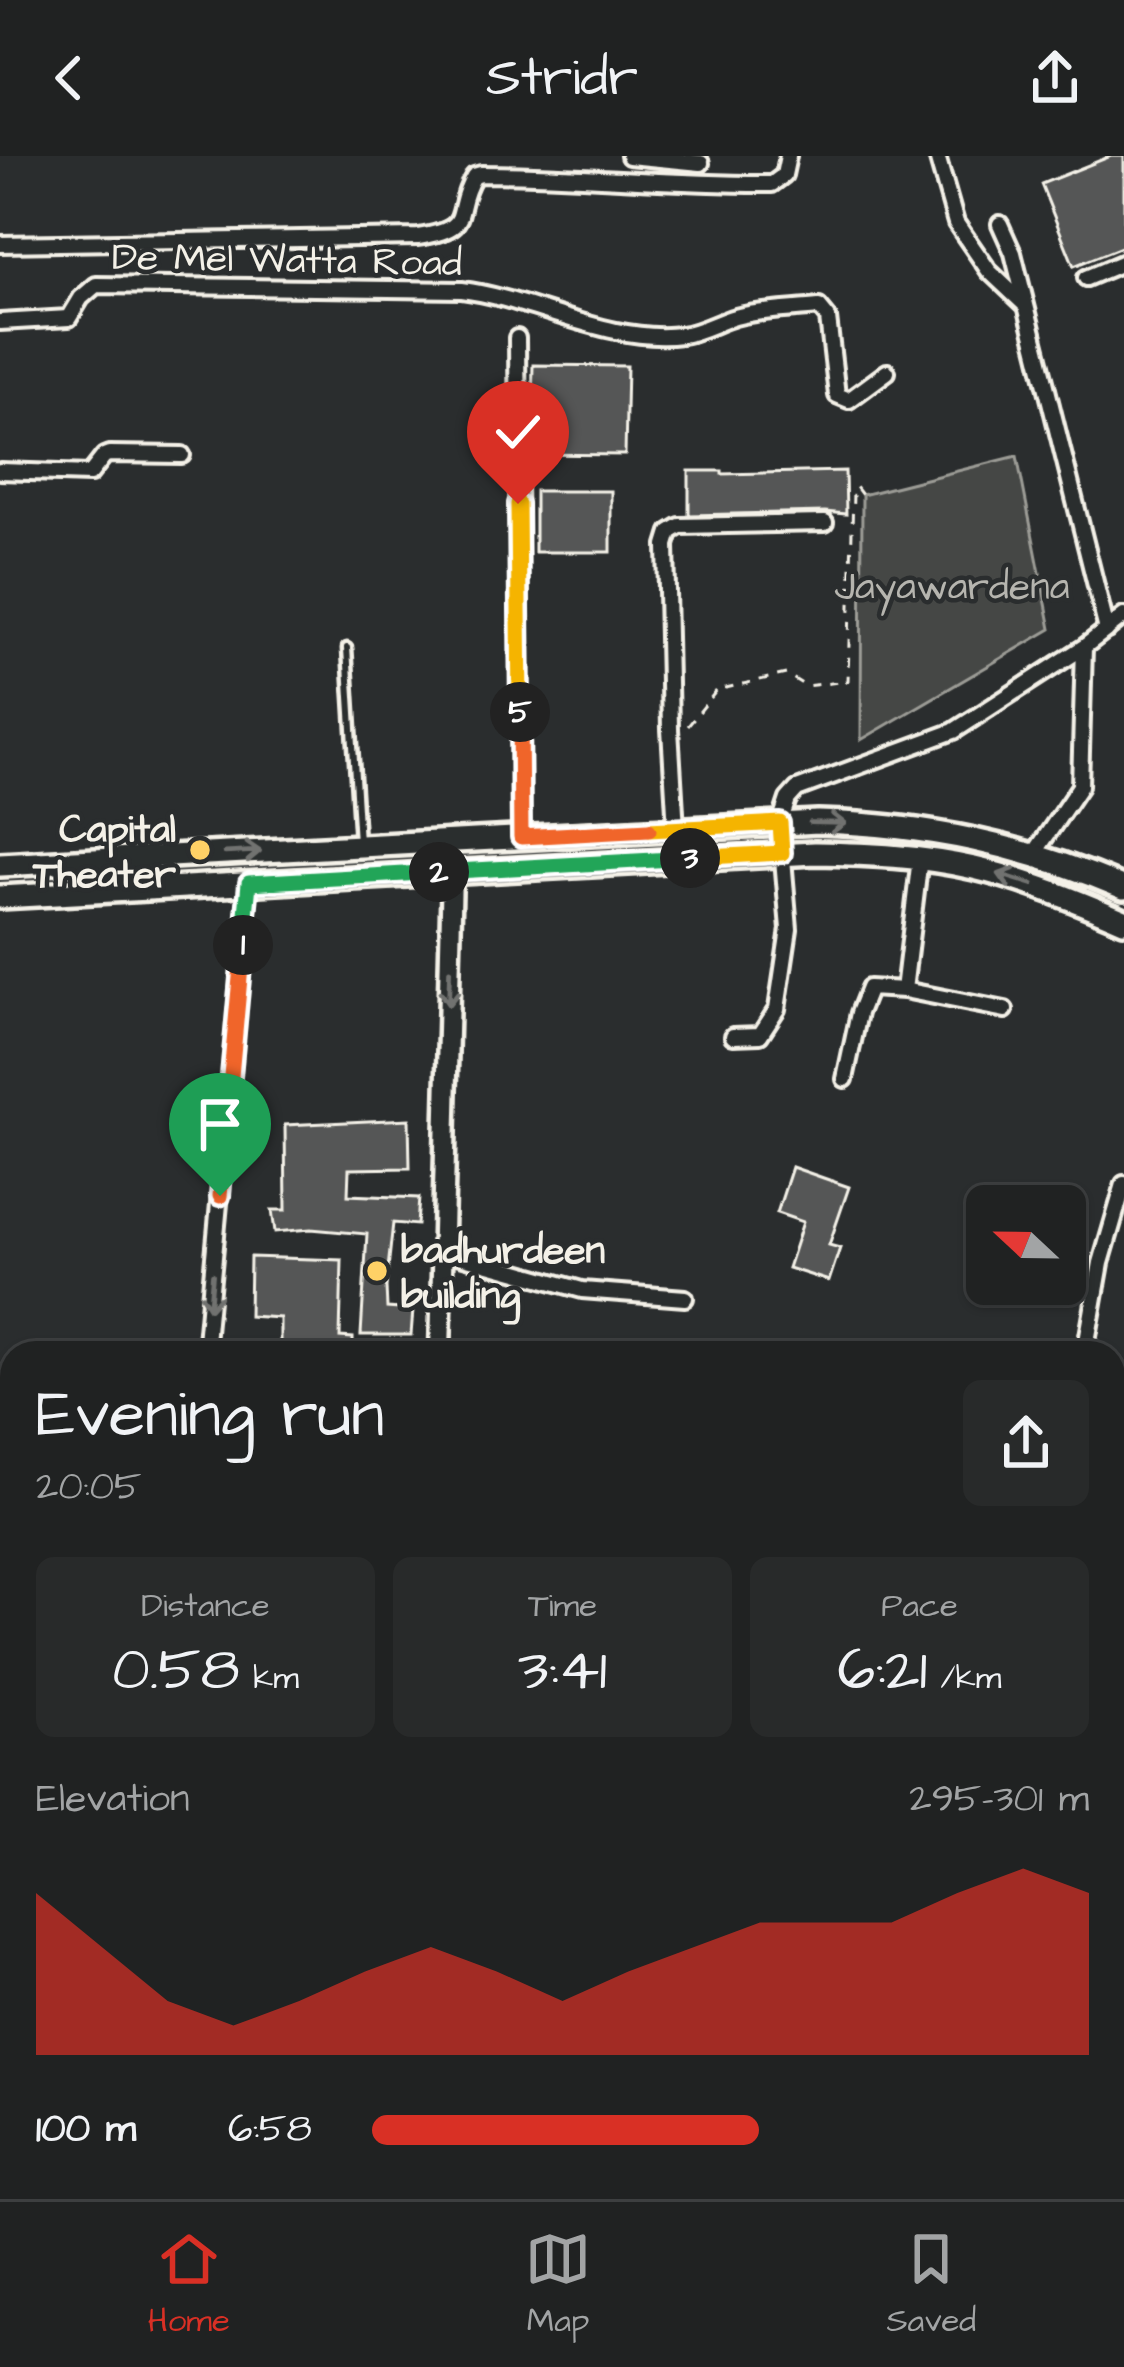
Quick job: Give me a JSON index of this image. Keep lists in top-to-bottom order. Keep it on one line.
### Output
{"streets":{"street":["De Mel Watta Road"]},"parks":["Jayawardena"],"places":["Capital Theater","badhurdeen building"],"north":"left","page":{"header":"Stridr","pins":["5","3","2","1"],"heading":["Evening run","20:05"],"stats":[["Distance","0.58 km"],["Time","3:41"],["Pace","6:21 /km"]],"chart":["Elevation","295–301 m"],"list":[{"name":"100 m","note":"6:58"}],"tabs":["Home","Map","Saved"]}}
